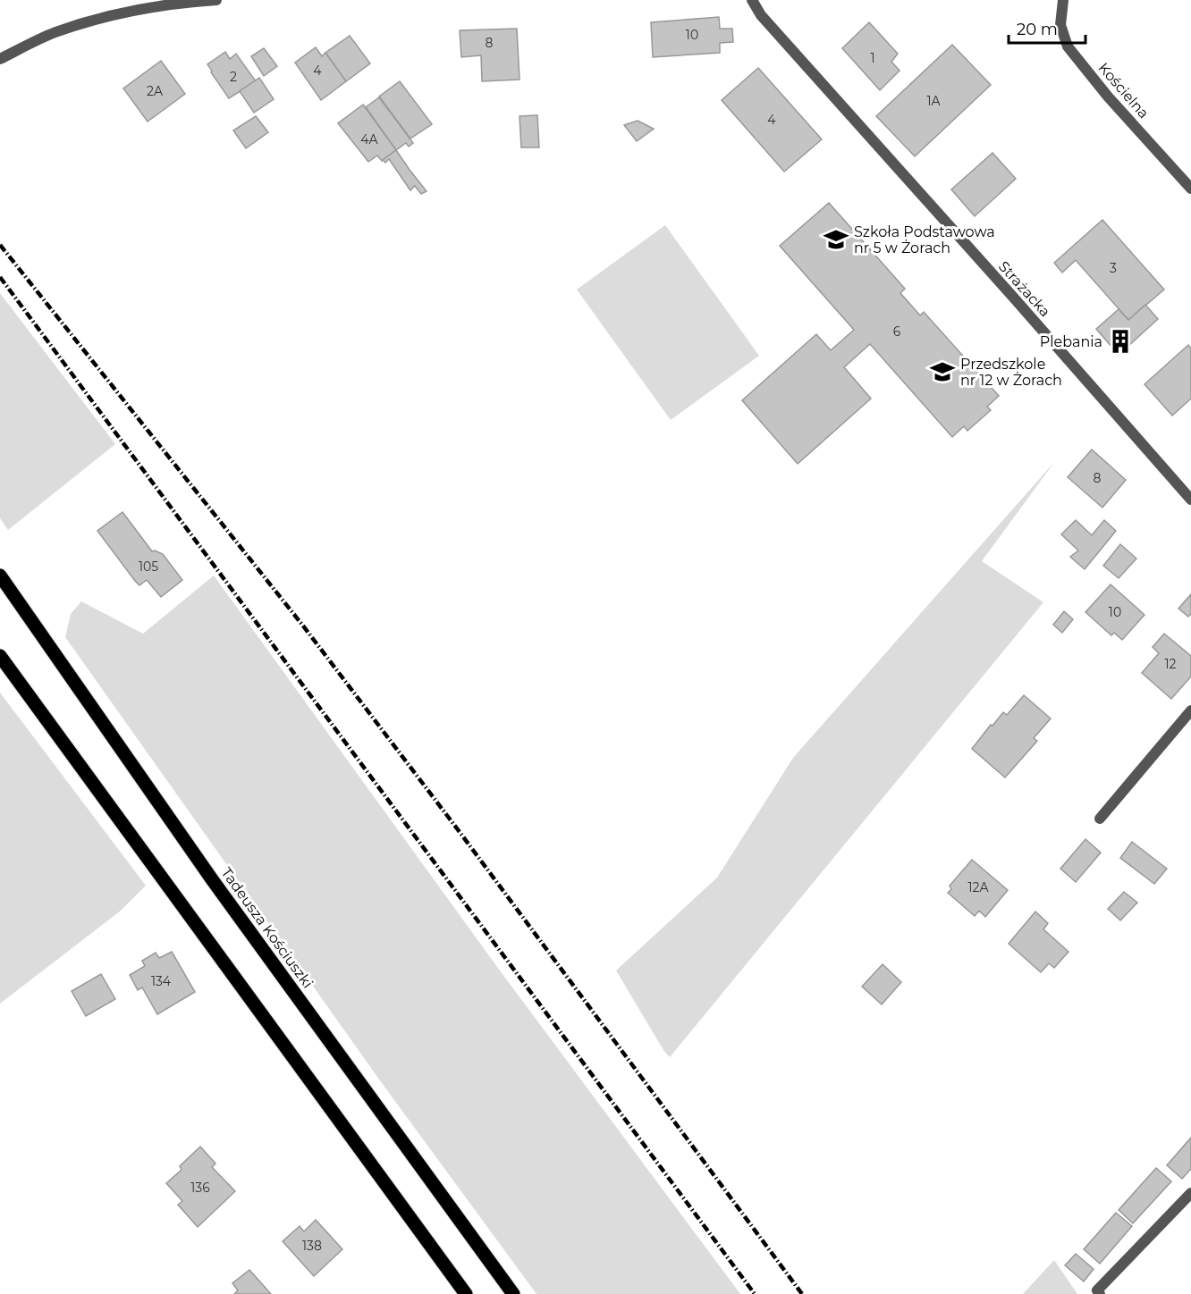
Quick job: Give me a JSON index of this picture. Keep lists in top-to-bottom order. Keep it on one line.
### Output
{"streets":{"main road":["Tadeusza Kościuszki"],"street":["Kościelna","Strażacka"]},"places":{"school or university":["Szkoła Podstawowa nr 5 w Żorach","Przedszkole nr 12 w Żorach"],"building":["Plebania"]},"house_numbers":["10","8","1","4","2","2A","1A","4","4A","3","6","8","105","10","12","12A","134","136","138"],"scale_bar":"20 m"}
